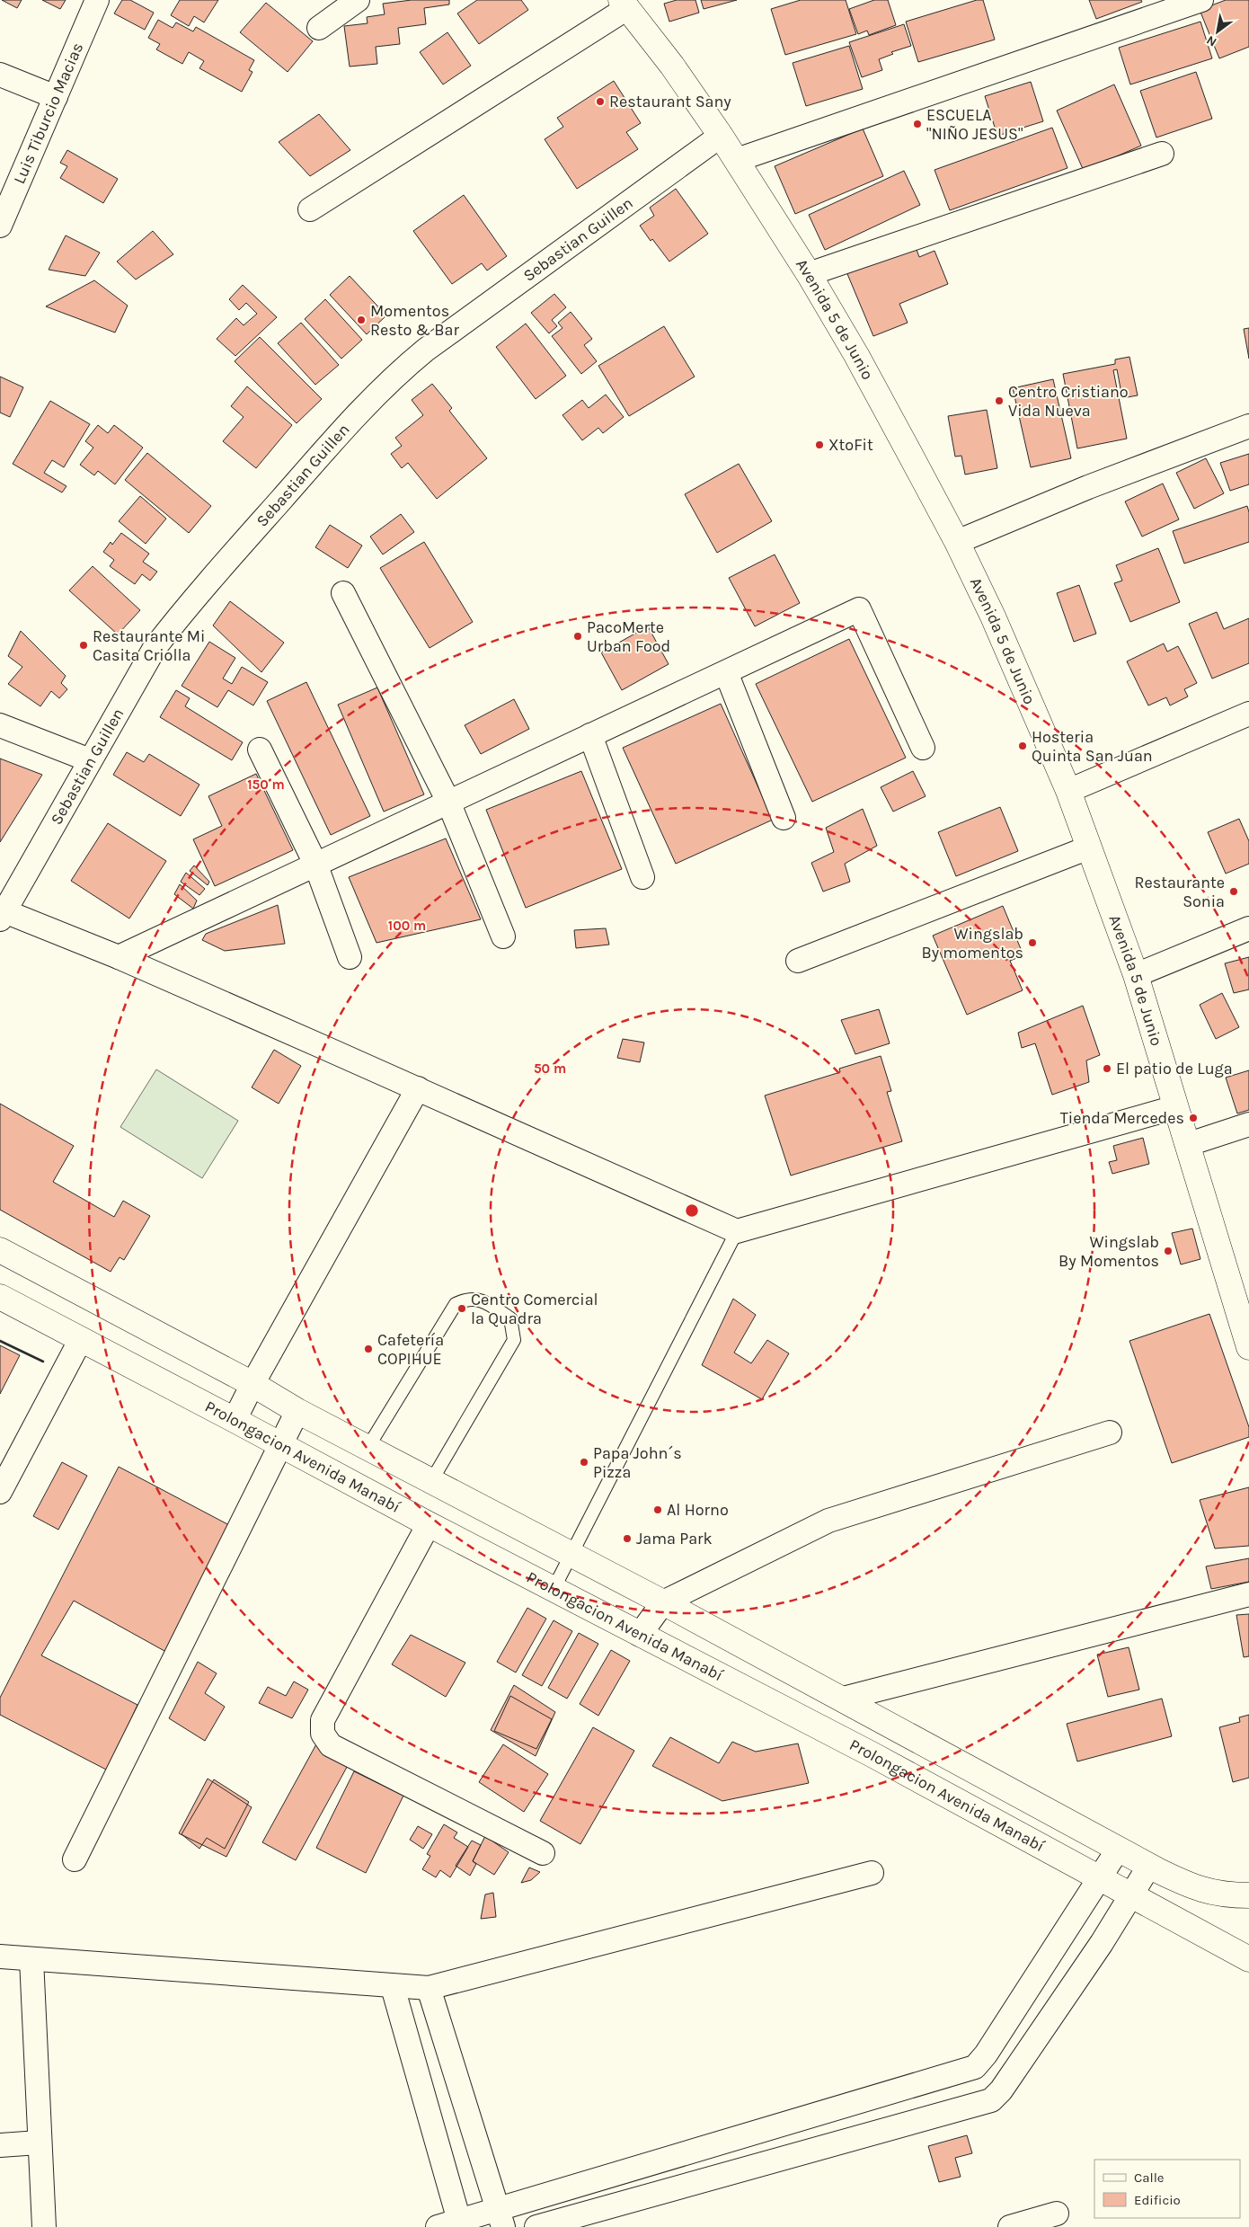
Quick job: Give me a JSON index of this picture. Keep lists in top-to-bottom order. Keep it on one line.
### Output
{"streets":{"main road":["Avenida 5 de Junio","Prolongacion Avenida Manabí"],"street":["Luis Tiburcio Macias","Sebastian Guillen"]},"crossings":[["Sebastian Guillen","Avenida 5 de Junio"]],"places":["Restaurant Sany","ESCUELA \"NIÑO JESUS\"","Momentos Resto & Bar","Centro Cristiano Vida Nueva","XtoFit","PacoMerte Urban Food","Restaurante Mi Casita Criolla","Hosteria Quinta San Juan","Restaurante Sonia","Wingslab By momentos","El patio de Luga","Tienda Mercedes","Wingslab By Momentos","Centro Comercial la Quadra","Cafetería COPIHUE","Papa John´s Pizza","Al Horno","Jama Park"],"legend":["Calle","Edificio"],"north":"bottom left","rings":["150 m","100 m","50 m"]}
